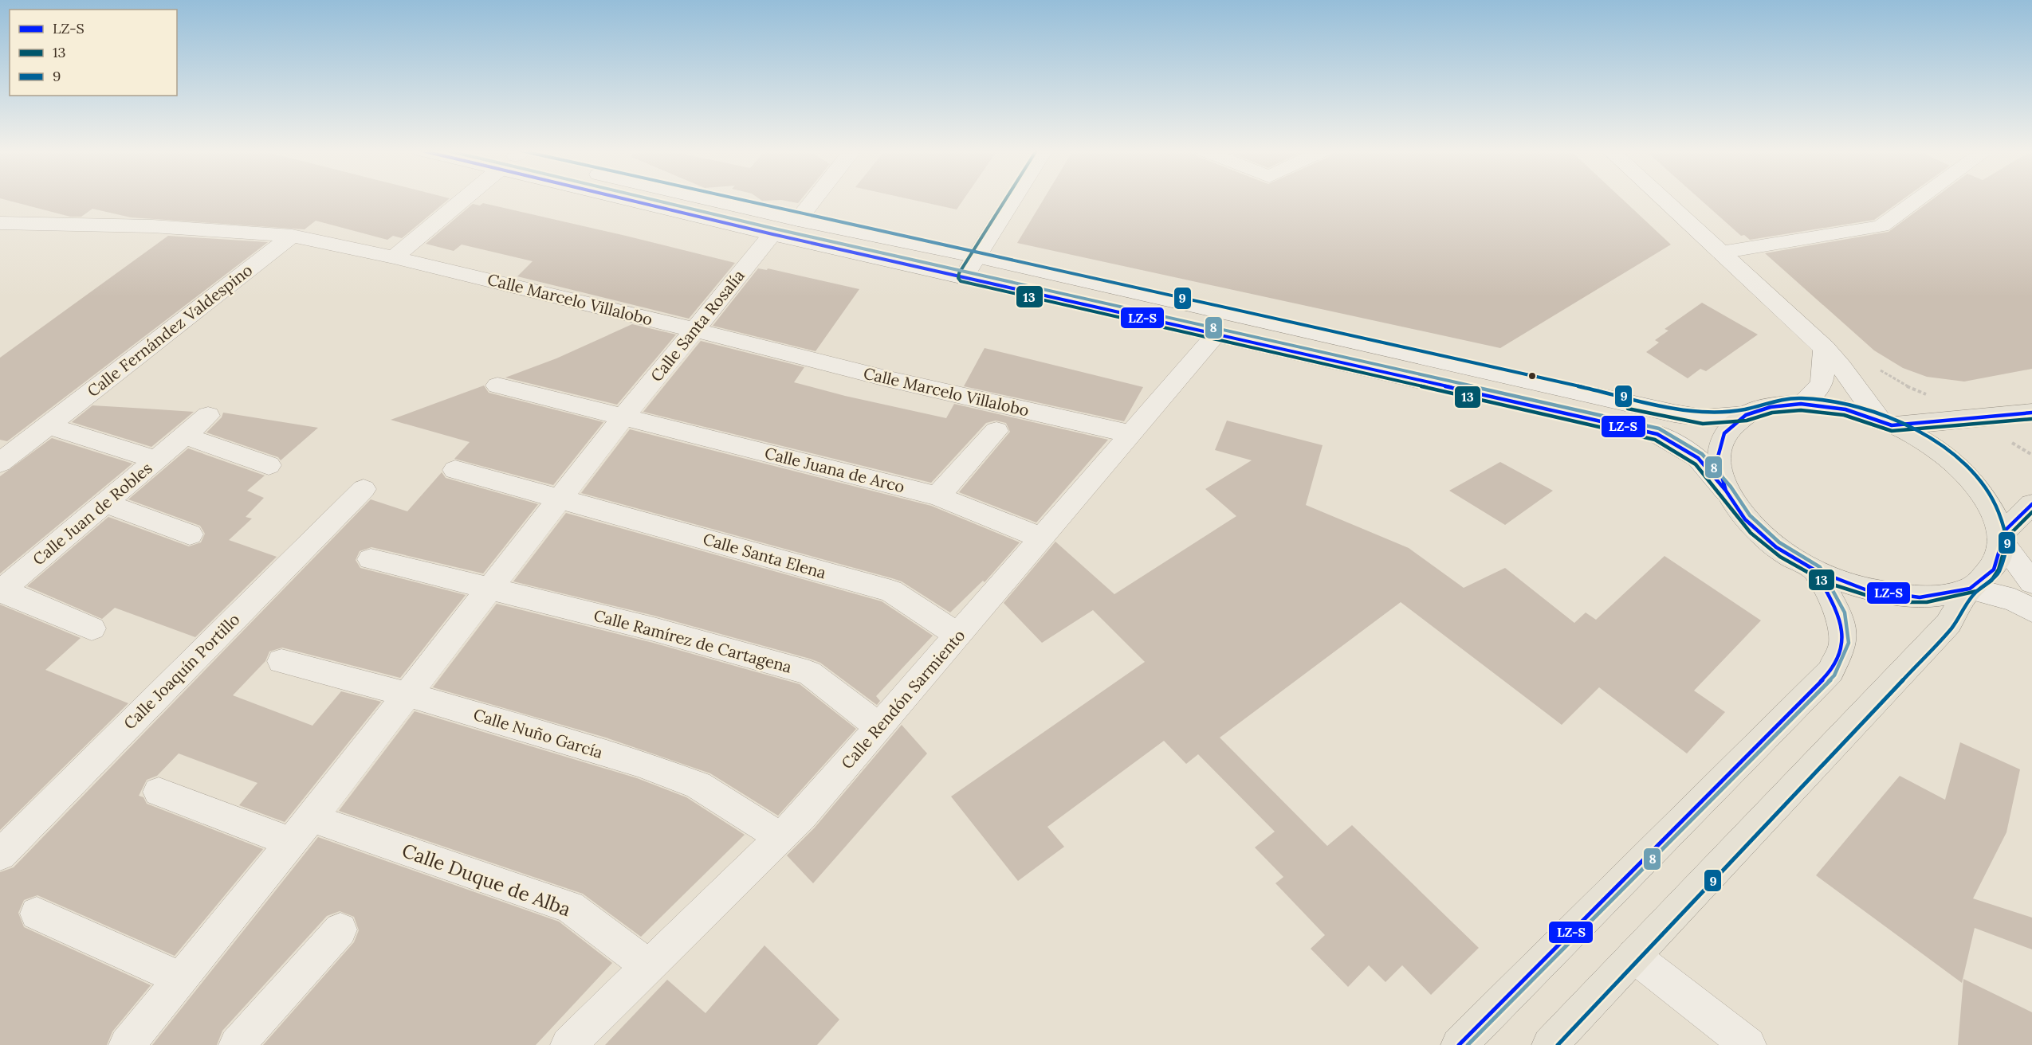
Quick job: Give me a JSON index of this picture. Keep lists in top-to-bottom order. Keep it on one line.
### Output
{"streets":{"street":["Calle Marcelo Villalobo","Calle Santa Rosalía","Calle Fernández Valdespino","Calle Juana de Arco","Calle Juan de Robles","Calle Santa Elena","Calle Ramírez de Cartagena","Calle Joaquín Portillo","Calle Rendón Sarmiento","Calle Nuño García","Calle Duque de Alba"]},"crossings":[["Calle Marcelo Villalobo","Calle Santa Rosalía"],["Calle Marcelo Villalobo","Calle Fernández Valdespino"],["Calle Marcelo Villalobo","Calle Rendón Sarmiento"],["Calle Santa Rosalía","Calle Juana de Arco"],["Calle Santa Rosalía","Calle Santa Elena"],["Calle Santa Rosalía","Calle Ramírez de Cartagena"],["Calle Santa Rosalía","Calle Nuño García"],["Calle Santa Rosalía","Calle Duque de Alba"],["Calle Juana de Arco","Calle Rendón Sarmiento"],["Calle Santa Elena","Calle Rendón Sarmiento"],["Calle Ramírez de Cartagena","Calle Rendón Sarmiento"],["Calle Rendón Sarmiento","Calle Nuño García"],["Calle Rendón Sarmiento","Calle Duque de Alba"]],"lines":["transit line LZ-S","transit line 13","transit line 9","transit line 8"],"legend":["LZ-S","13","9"]}
